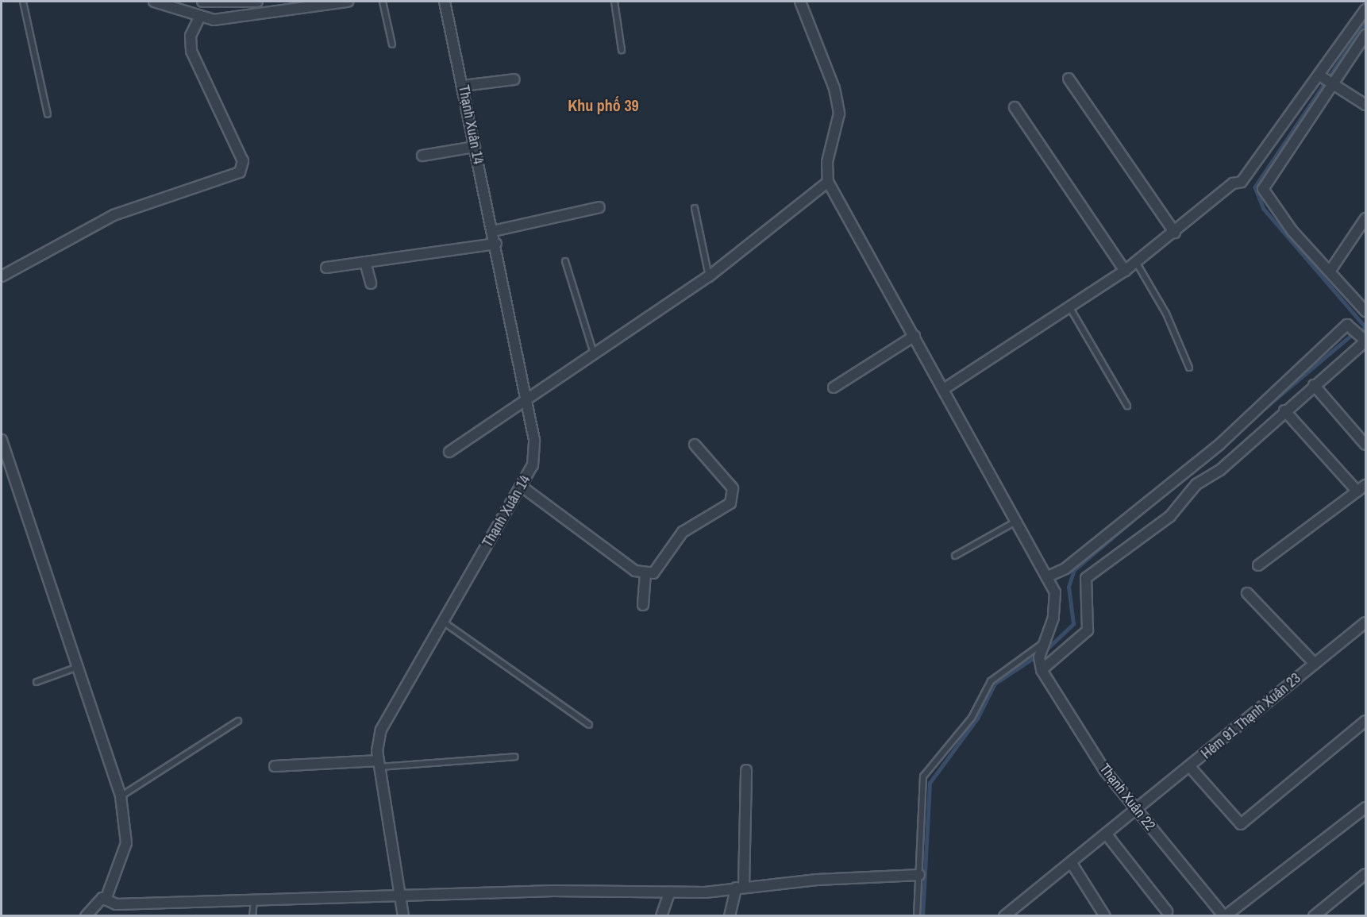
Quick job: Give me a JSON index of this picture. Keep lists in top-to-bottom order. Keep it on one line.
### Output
{"streets":{"street":["Thạnh Xuân 14","Hẻm 91 Thạnh Xuân 23","Thạnh Xuân 22"]},"crossings":[["Hẻm 91 Thạnh Xuân 23","Thạnh Xuân 22"]],"districts":["Khu phố 39"]}
